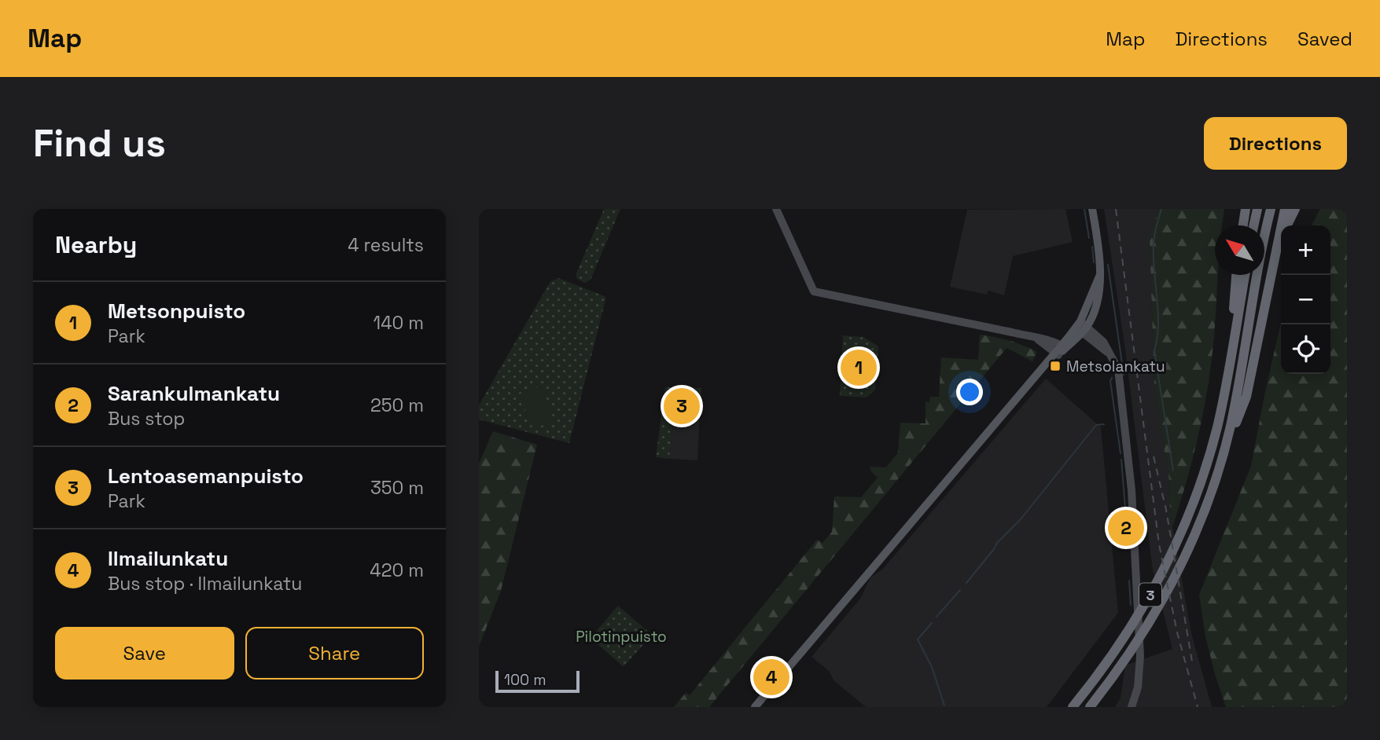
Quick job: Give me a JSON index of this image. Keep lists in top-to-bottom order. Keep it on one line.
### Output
{"streets":{"highway":["3"]},"parks":["Pilotinpuisto"],"places":{"transit":["Metsolankatu"]},"scale_bar":"100 m","north":"top left","page":{"header":"Map","nav":["Map","Directions","Saved"],"buttons":["Directions",["Save","Share"]],"title":"Find us","heading":["Nearby","4 results"],"map_buttons":["+","−"],"list":[{"mark":"1","name":"Metsonpuisto","note":"Park","value":"140 m"},{"mark":"2","name":"Sarankulmankatu","note":"Bus stop","value":"250 m"},{"mark":"3","name":"Lentoasemanpuisto","note":"Park","value":"350 m"},{"mark":"4","name":"Ilmailunkatu","note":"Bus stop · Ilmailunkatu","value":"420 m"}],"pins":["1","3","2","4"],"scale":"100 m"}}
